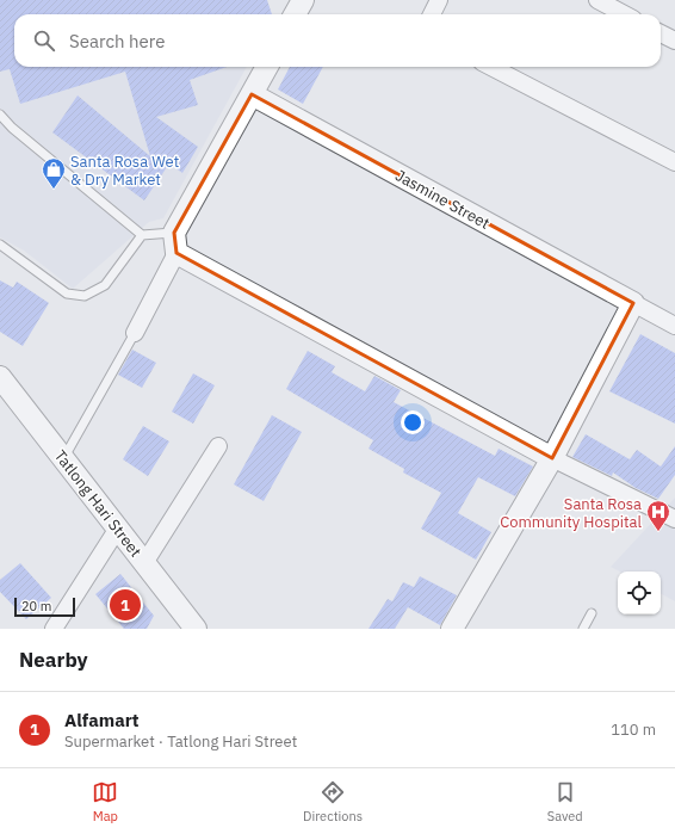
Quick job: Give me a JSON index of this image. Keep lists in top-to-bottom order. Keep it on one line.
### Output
{"streets":{"street":["Jasmine Street","Tatlong Hari Street"]},"places":{"shop":["Santa Rosa Wet & Dry Market"],"hospital":["Santa Rosa Community Hospital"]},"scale_bar":"20 m","page":{"search":"Search here","pins":"1","scale":"20 m","heading":"Nearby","list":[{"mark":"1","name":"Alfamart","note":"Supermarket · Tatlong Hari Street","value":"110 m"}],"nav":["Map","Directions","Saved"]}}
